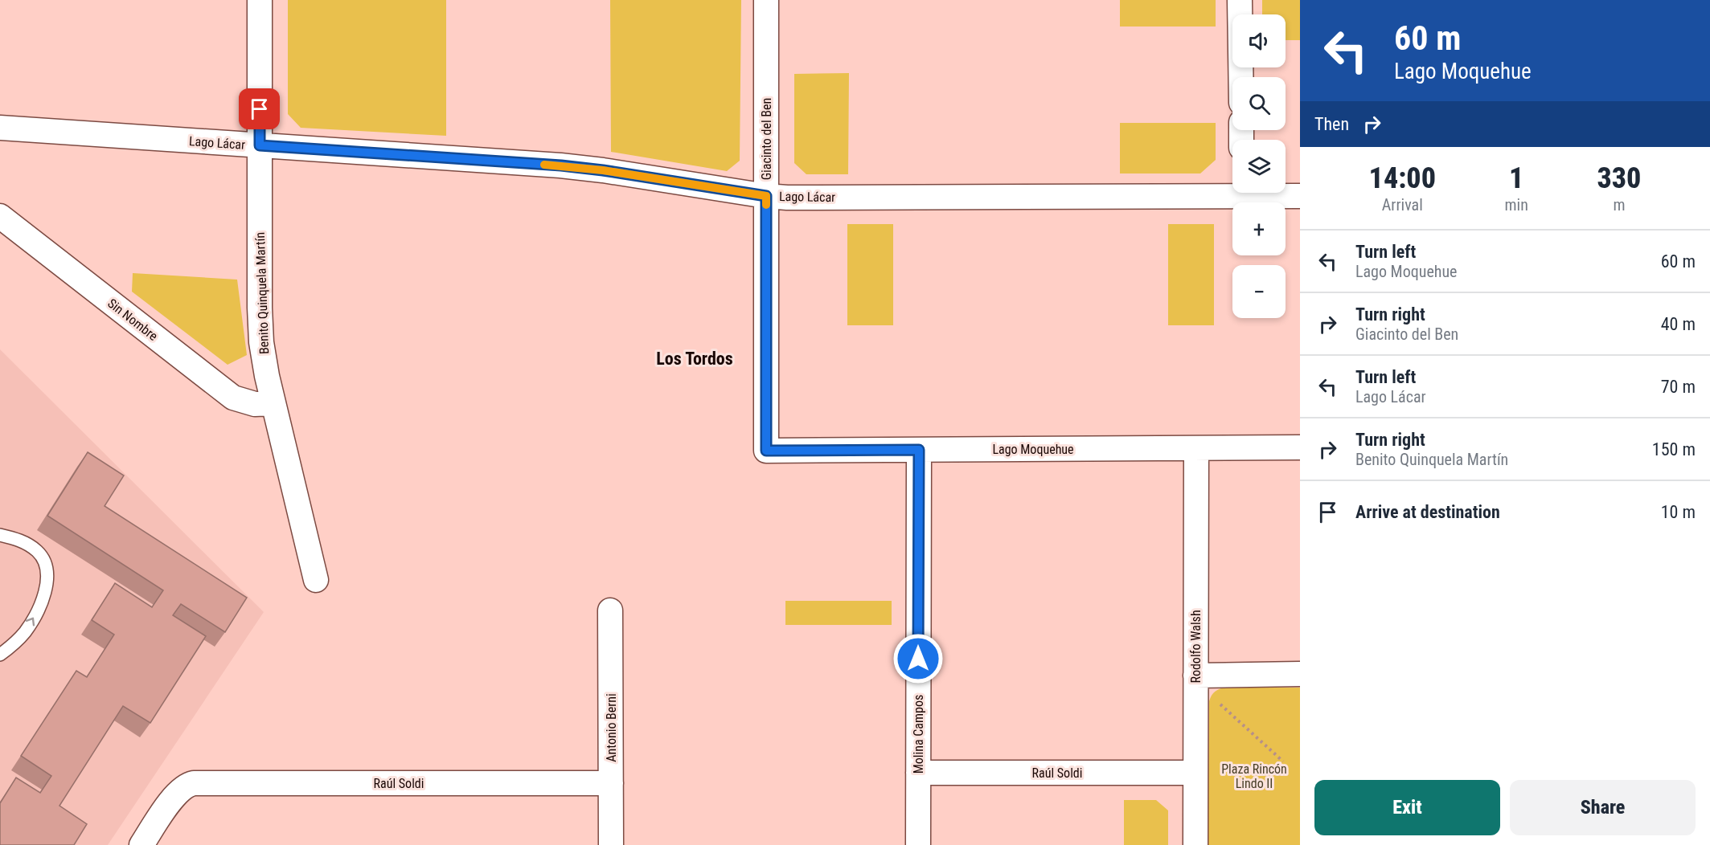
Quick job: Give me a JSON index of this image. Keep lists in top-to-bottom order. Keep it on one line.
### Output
{"streets":{"street":["Giacinto del Ben","Lago Lácar","Benito Quinquela Martín","Sin Nombre","Lago Moquehue","Rodolfo Walsh","Antonio Berni","Molina Campos","Raúl Soldi"]},"crossings":[["Giacinto del Ben","Lago Lácar"],["Giacinto del Ben","Lago Moquehue"],["Lago Lácar","Benito Quinquela Martín"],["Benito Quinquela Martín","Sin Nombre"],["Lago Moquehue","Rodolfo Walsh"],["Lago Moquehue","Molina Campos"],["Rodolfo Walsh","Raúl Soldi"],["Antonio Berni","Raúl Soldi"],["Molina Campos","Raúl Soldi"]],"districts":["Los Tordos"],"parks":["Plaza Rincón Lindo II"],"page":{"turn":["60 m","Lago Moquehue"],"map_buttons":["+","−"],"then":"Then","eta":["14:00","Arrival","1","min","330","m"],"list":[{"name":"Turn left","note":"Lago Moquehue","value":"60 m"},{"name":"Turn right","note":"Giacinto del Ben","value":"40 m"},{"name":"Turn left","note":"Lago Lácar","value":"70 m"},{"name":"Turn right","note":"Benito Quinquela Martín","value":"150 m"},{"name":"Arrive at destination","value":"10 m"}],"buttons":["Exit","Share"]}}
